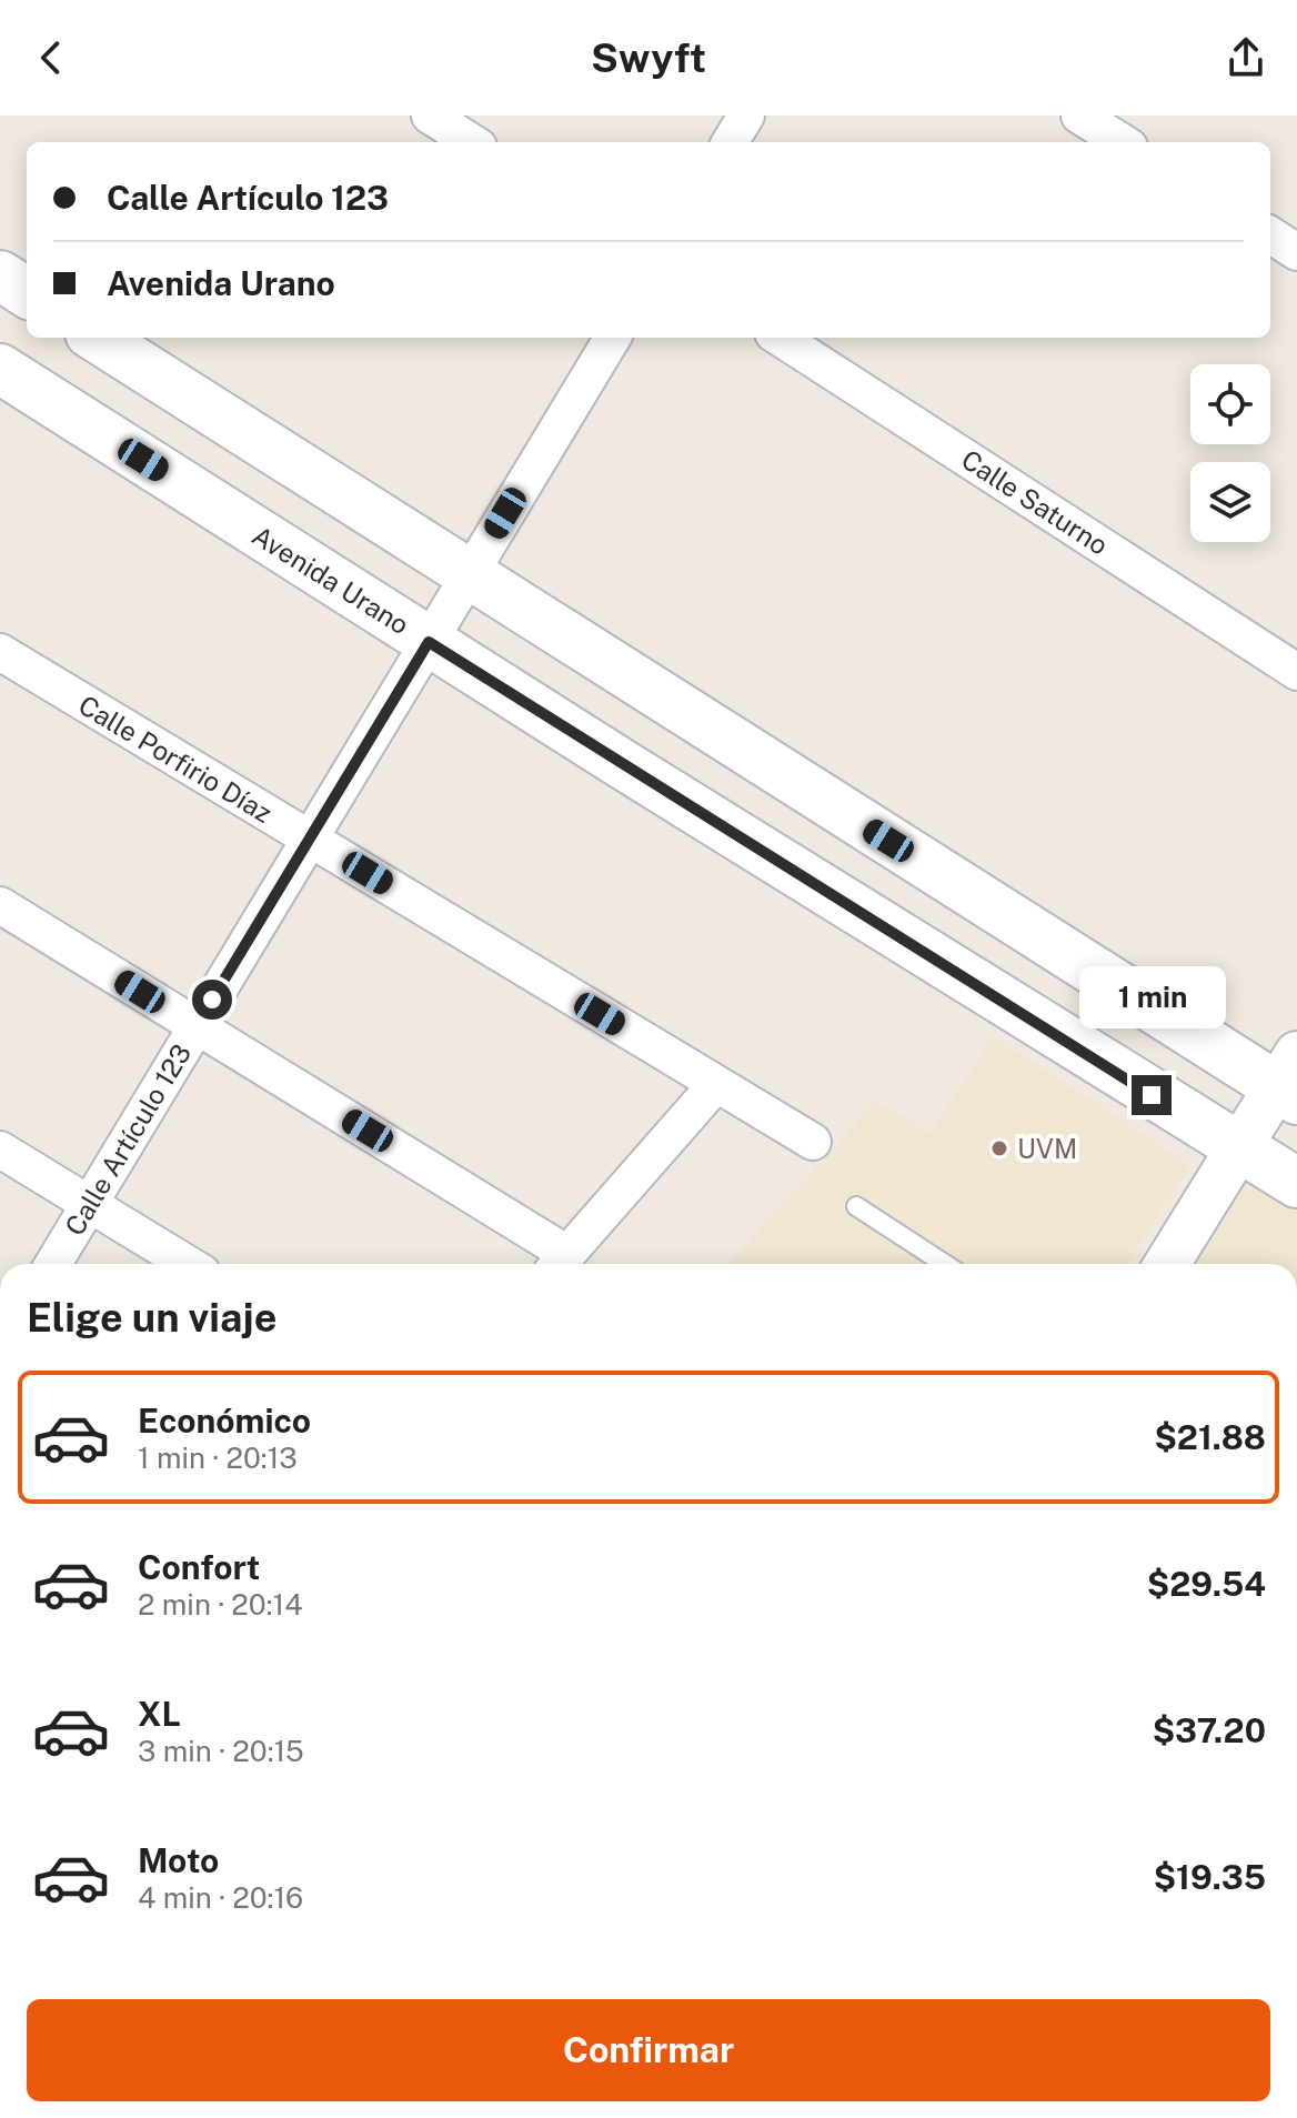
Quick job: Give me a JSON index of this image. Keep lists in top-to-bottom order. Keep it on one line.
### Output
{"streets":{"main road":["Avenida Urano"],"street":["Calle Saturno","Calle Porfirio Díaz","Calle Artículo 123"]},"crossings":[["Avenida Urano","Calle Artículo 123"],["Calle Porfirio Díaz","Calle Artículo 123"]],"places":["UVM"],"page":{"header":"Swyft","banner":["Calle Artículo 123","Avenida Urano"],"bubble":"1 min","heading":"Elige un viaje","list":[{"name":"Económico","note":"1 min · 20:13","value":"$21.88"},{"name":"Confort","note":"2 min · 20:14","value":"$29.54"},{"name":"XL","note":"3 min · 20:15","value":"$37.20"},{"name":"Moto","note":"4 min · 20:16","value":"$19.35"}],"buttons":"Confirmar"}}
